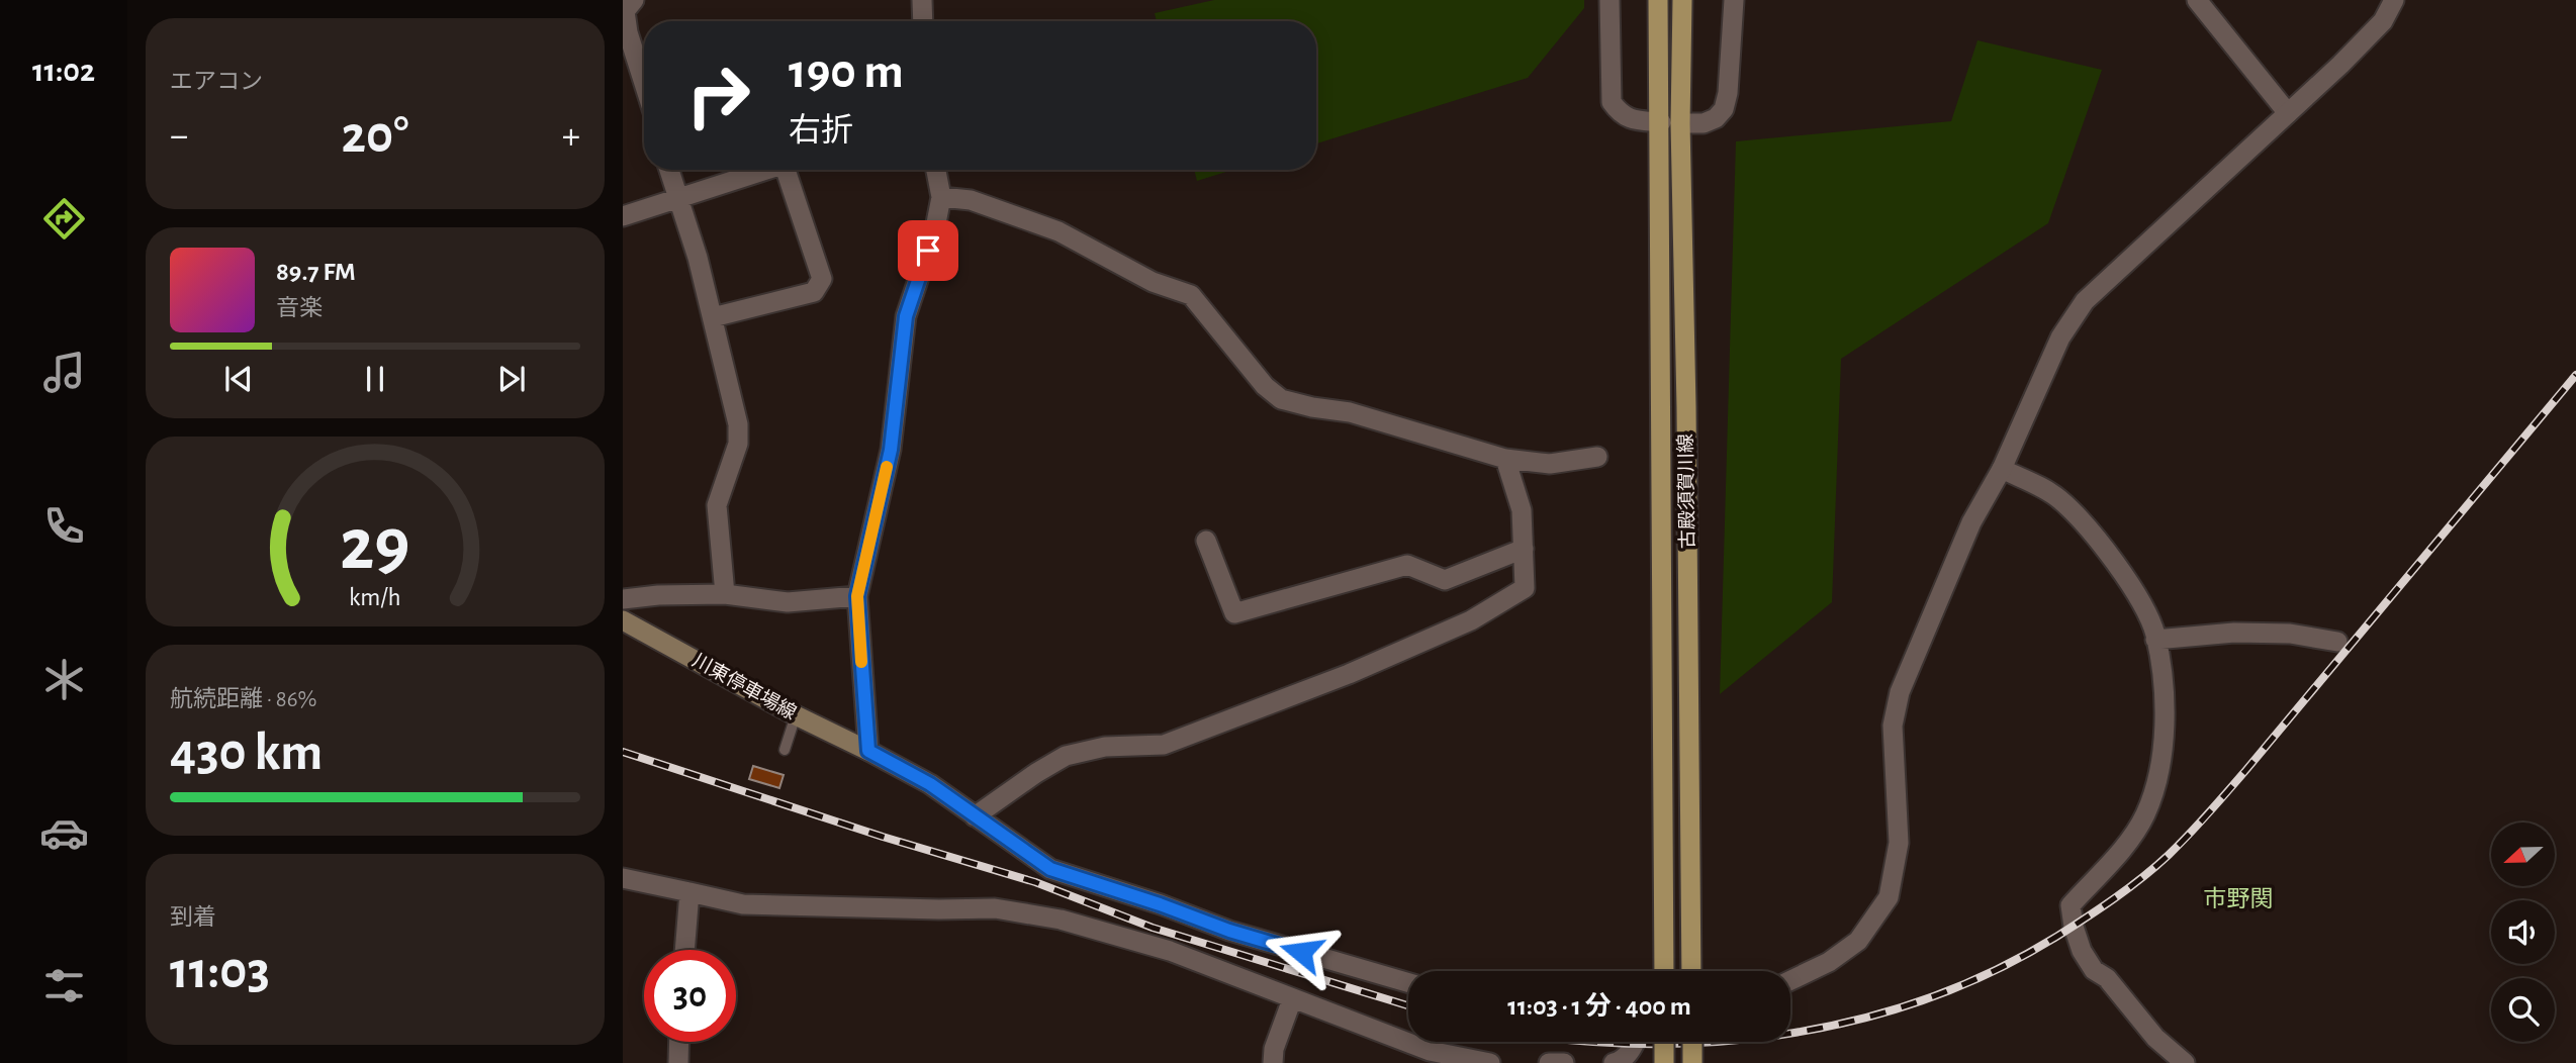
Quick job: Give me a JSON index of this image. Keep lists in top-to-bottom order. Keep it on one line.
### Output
{"streets":{"main road":["古殿須賀川線","川東停車場線"]},"districts":["市野関"],"north":"left","page":{"tabs":"11:02","tile":["エアコン",["航続距離 · 86%","430 km"],["到着","11:03"]],"turn":["190 m","右折"],"heat":["−","20°","+"],"song":["89.7 FM","音楽"],"limit":"30","trip":"11:03 · 1 分 · 400 m","gauge":["29","km/h"]}}
